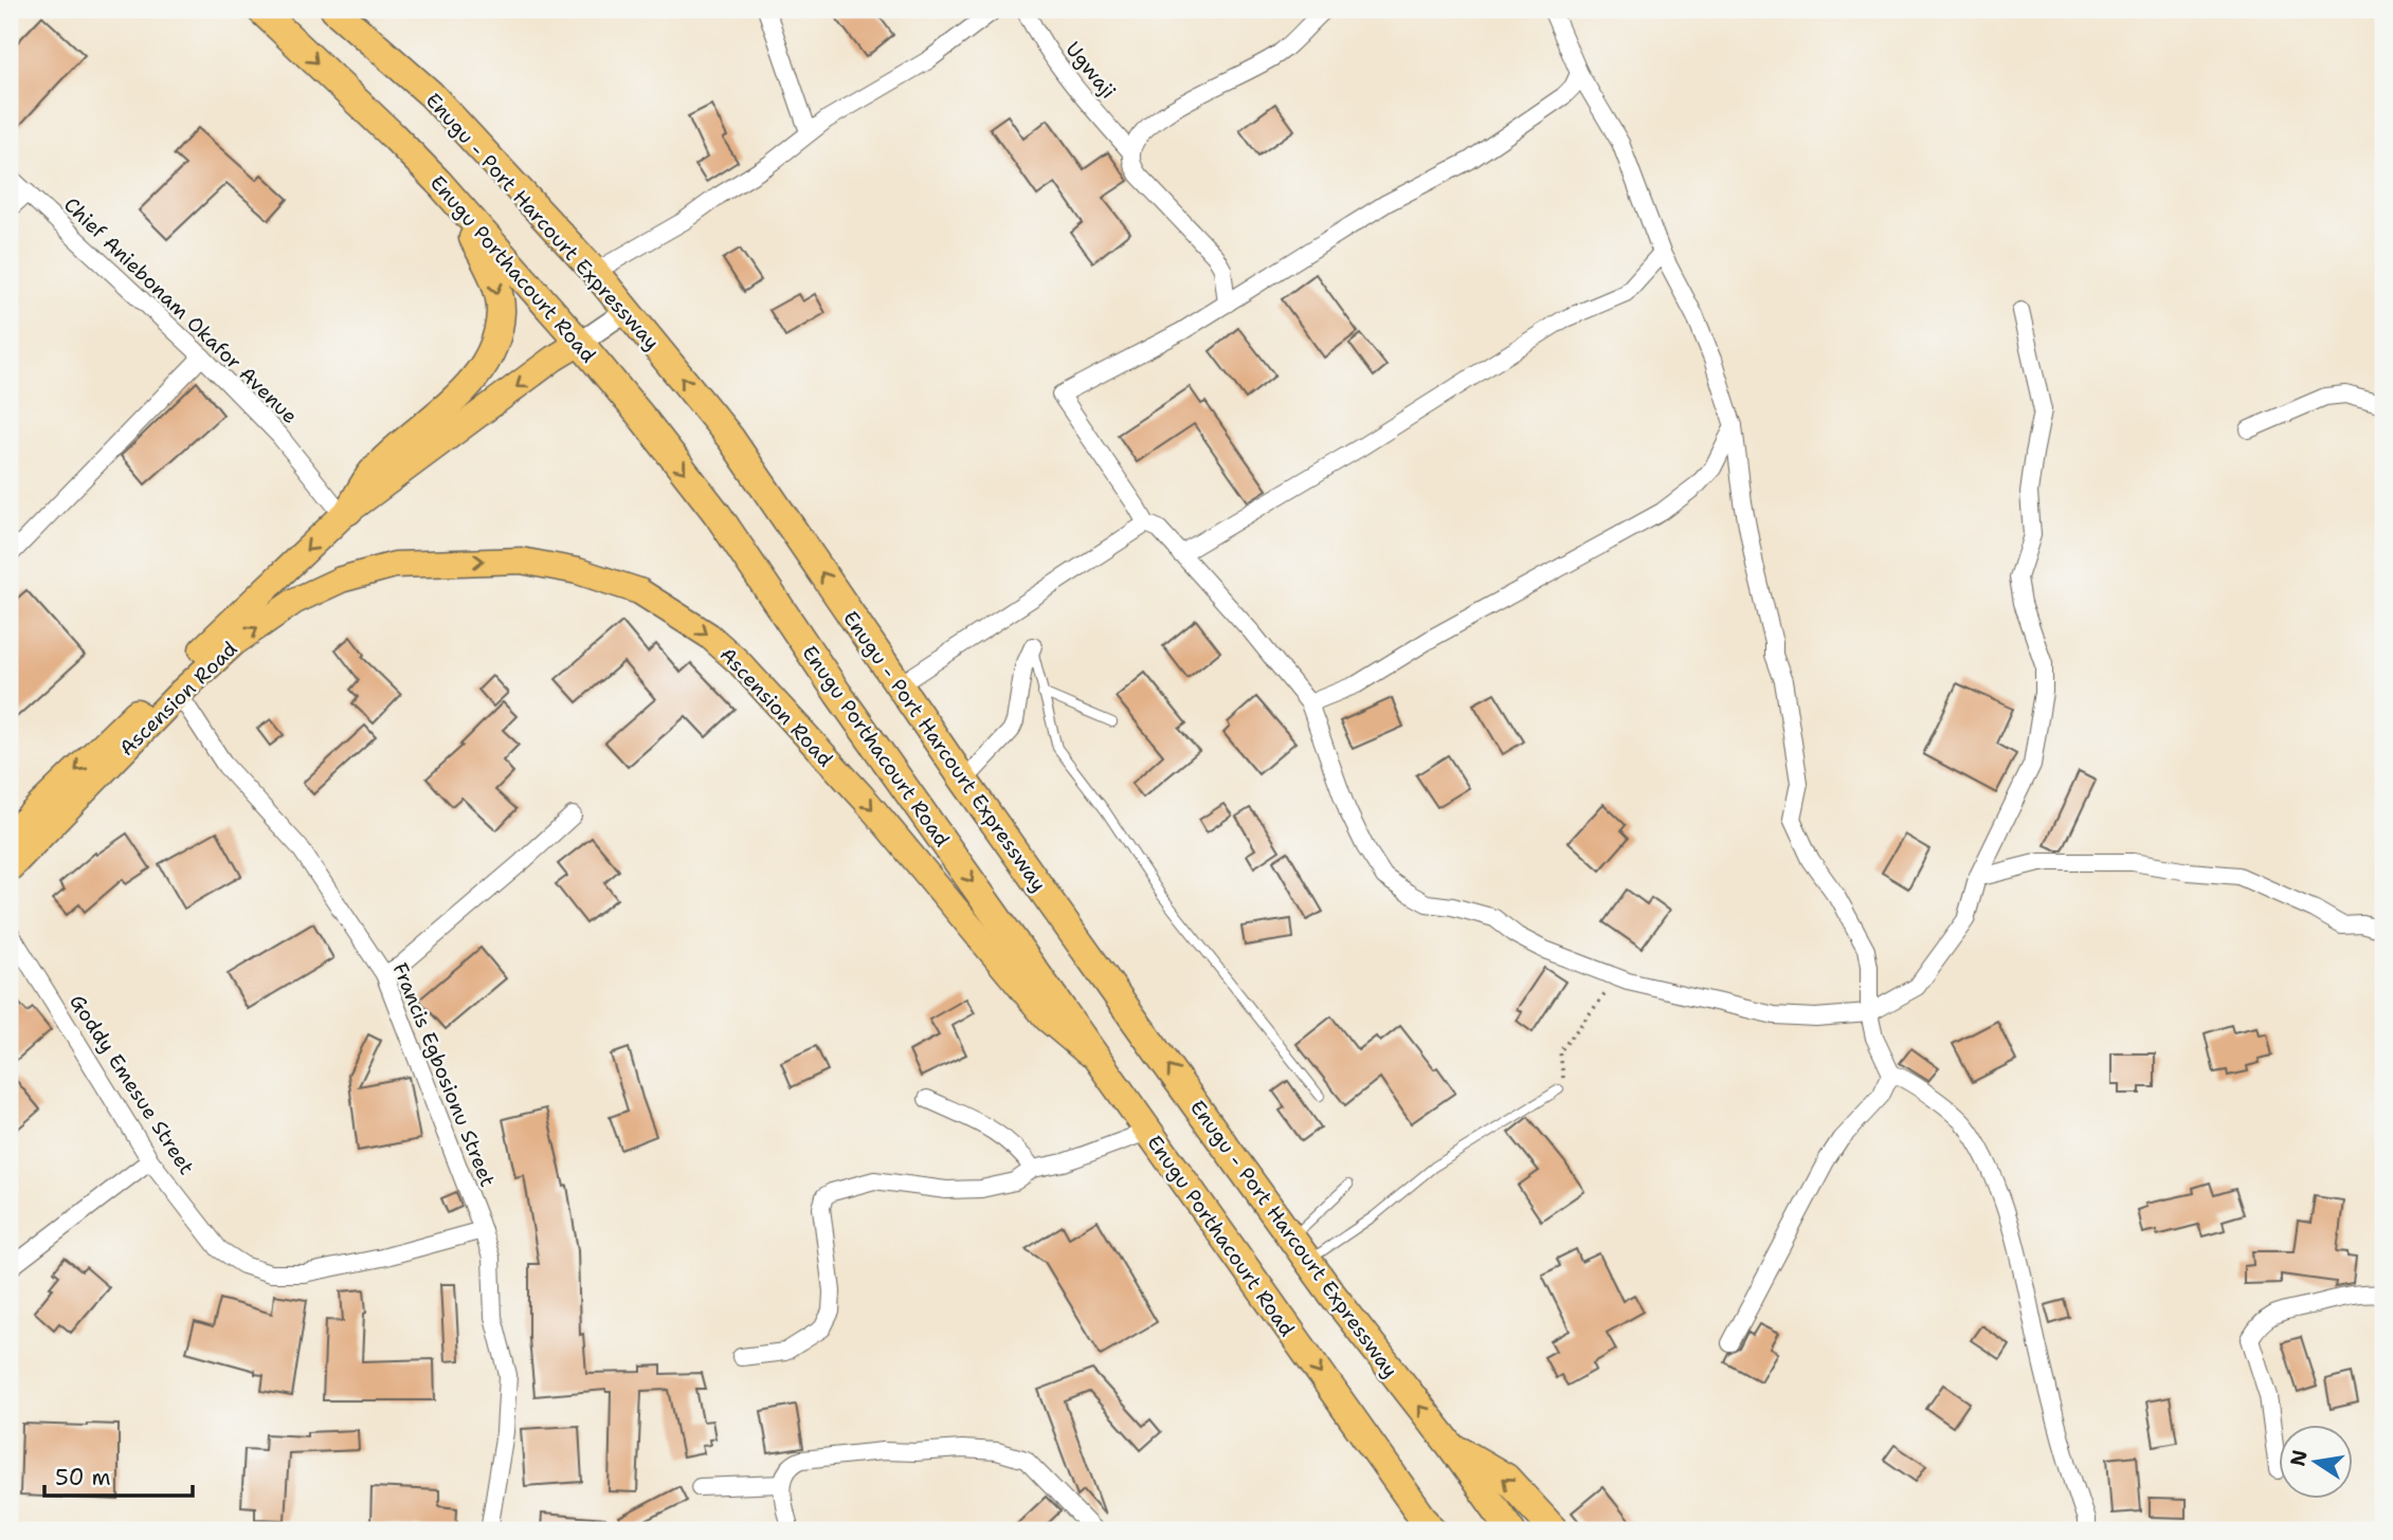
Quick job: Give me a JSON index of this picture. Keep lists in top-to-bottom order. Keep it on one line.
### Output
{"streets":{"highway":["Enugu - Port Harcourt Expressway","Enugu Porthacourt Road"],"main road":["Ascension Road"],"street":["Ugwaji","Chief Aniebonam Okafor Avenue","Francis Egbosionu Street","Goddy Emesue Street"]},"crossings":[["Enugu Porthacourt Road","Ascension Road"],["Chief Aniebonam Okafor Avenue","Ascension Road"],["Ascension Road","Francis Egbosionu Street"],["Francis Egbosionu Street","Goddy Emesue Street"]],"one_way":["Enugu - Port Harcourt Expressway","Enugu Porthacourt Road"],"scale_bar":"50 m","north":"left"}
